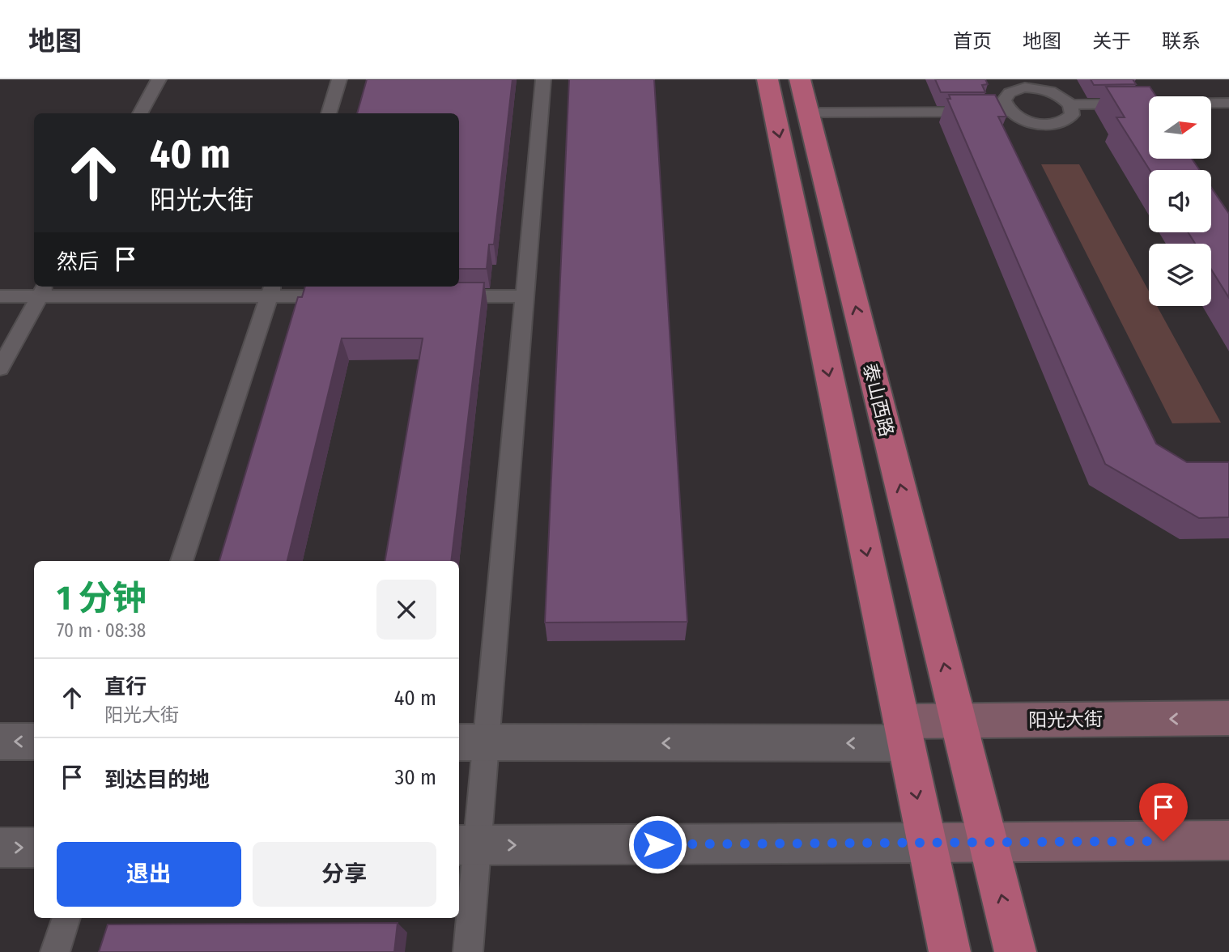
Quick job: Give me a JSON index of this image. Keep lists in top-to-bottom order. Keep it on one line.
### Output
{"streets":{"highway":["泰山西路"],"main road":["阳光大街"]},"crossings":[["泰山西路","阳光大街"]],"north":"right","page":{"header":"地图","nav":["首页","地图","关于","联系"],"turn":["40 m","阳光大街"],"then":"然后","heading":["1 分钟","70 m · 08:38"],"list":[{"name":"直行","note":"阳光大街","value":"40 m"},{"name":"到达目的地","value":"30 m"}],"buttons":["退出","分享"]}}
